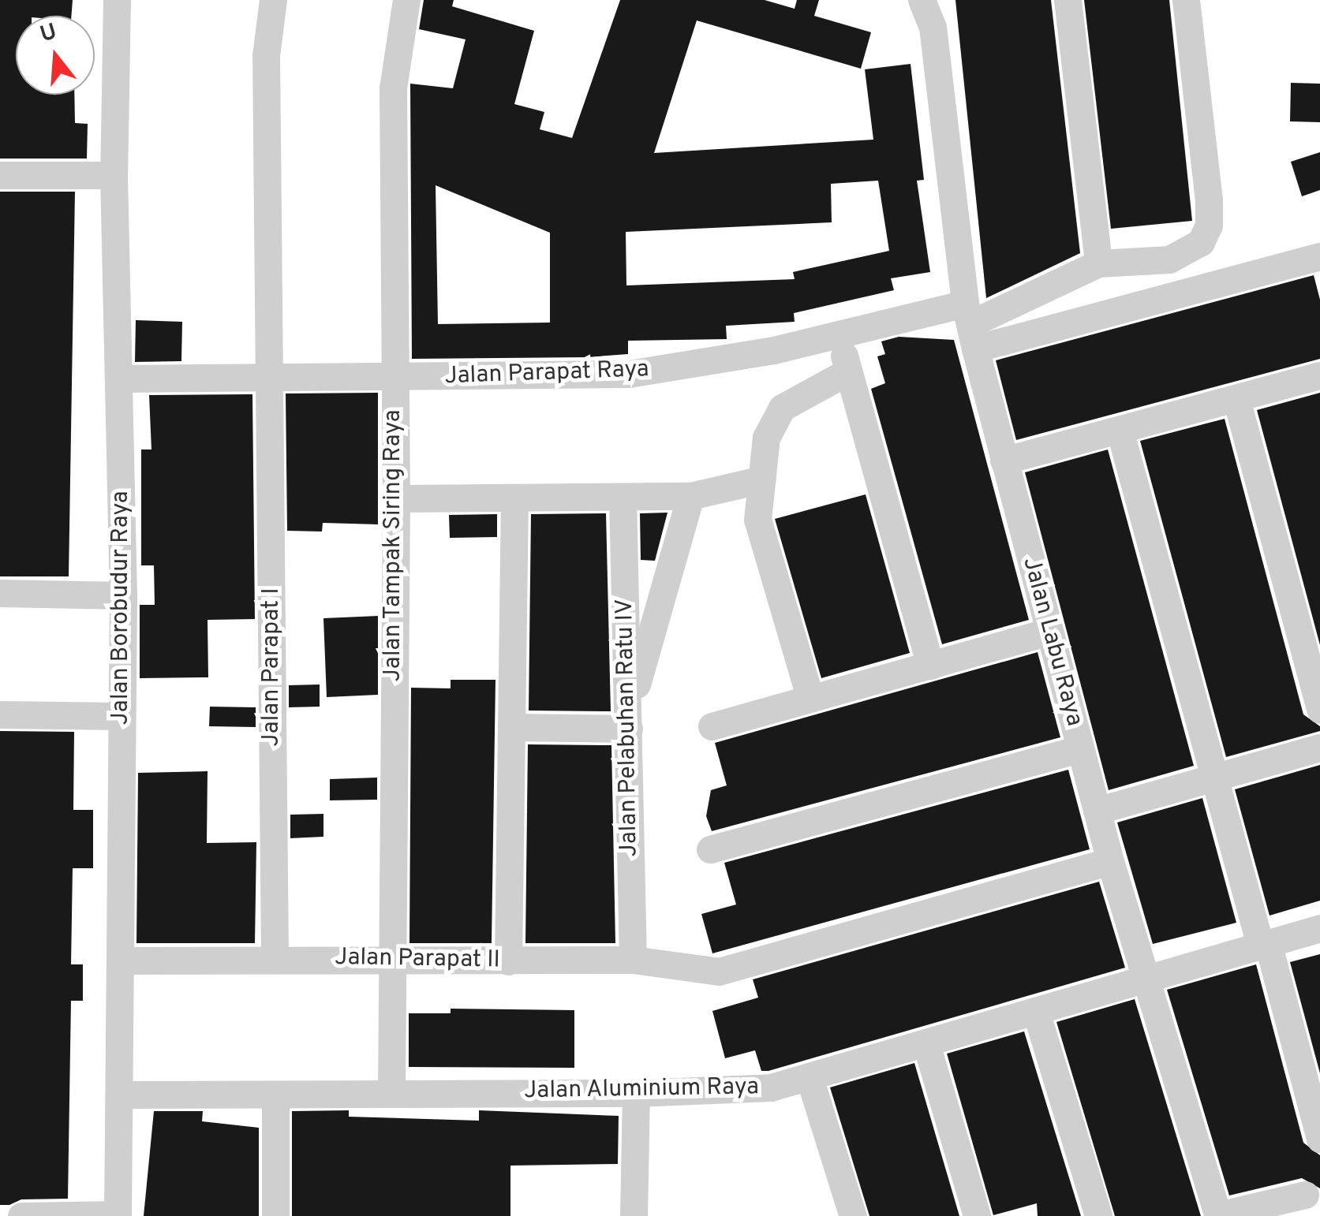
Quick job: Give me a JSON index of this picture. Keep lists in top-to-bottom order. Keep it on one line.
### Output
{"streets":{"street":["Jalan Parapat Raya","Jalan Tampak Siring Raya","Jalan Borobudur Raya","Jalan Labu Raya","Jalan Parapat I","Jalan Pelabuhan Ratu IV","Jalan Parapat II","Jalan Aluminium Raya"]},"crossings":[["Jalan Parapat Raya","Jalan Tampak Siring Raya"],["Jalan Parapat Raya","Jalan Borobudur Raya"],["Jalan Parapat Raya","Jalan Labu Raya"],["Jalan Parapat Raya","Jalan Parapat I"],["Jalan Tampak Siring Raya","Jalan Parapat II"],["Jalan Tampak Siring Raya","Jalan Aluminium Raya"],["Jalan Borobudur Raya","Jalan Parapat II"],["Jalan Borobudur Raya","Jalan Aluminium Raya"],["Jalan Labu Raya","Jalan Parapat II"],["Jalan Labu Raya","Jalan Aluminium Raya"],["Jalan Parapat I","Jalan Parapat II"],["Jalan Pelabuhan Ratu IV","Jalan Parapat II"]],"north":"top"}
